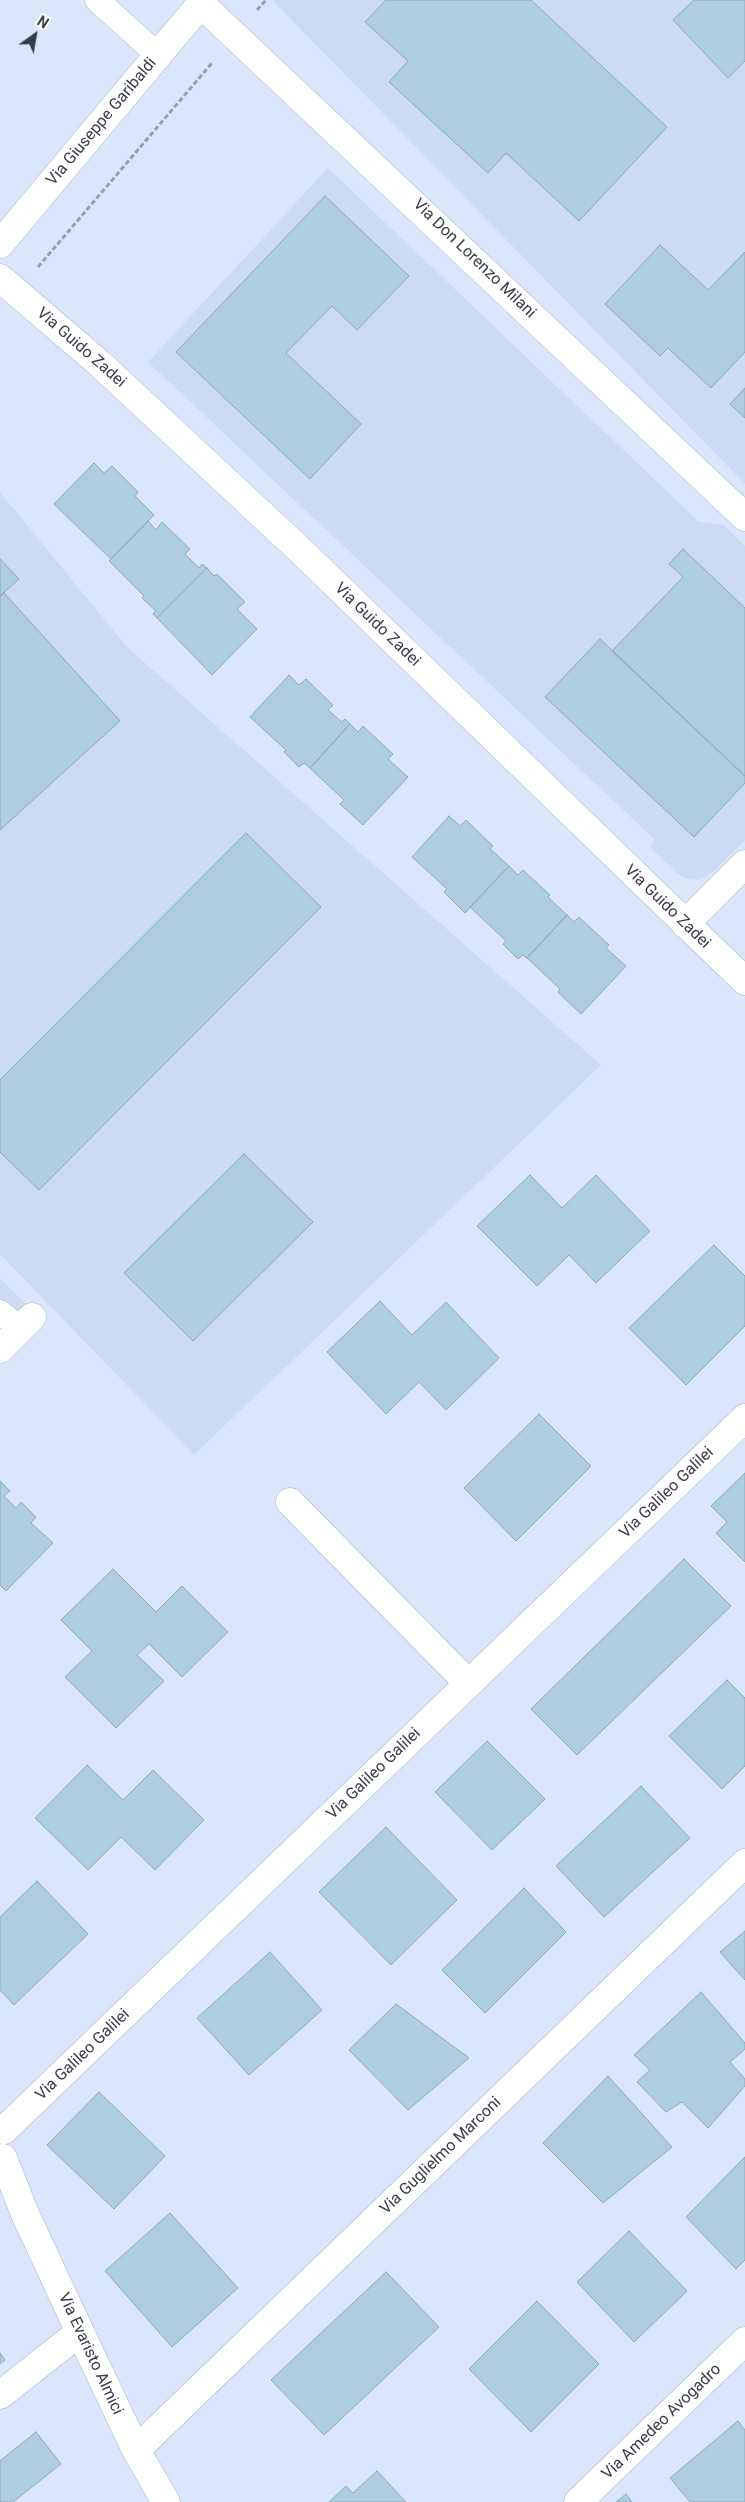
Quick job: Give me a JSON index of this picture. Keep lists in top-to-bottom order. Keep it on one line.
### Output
{"streets":{"street":["Via Giuseppe Garibaldi","Via Don Lorenzo Milani","Via Guido Zadei","Via Galileo Galilei","Via Guglielmo Marconi","Via Evaristo Almici","Via Amedeo Avogadro"]},"crossings":[["Via Giuseppe Garibaldi","Via Don Lorenzo Milani"],["Via Guglielmo Marconi","Via Evaristo Almici"]],"north":"top right"}
